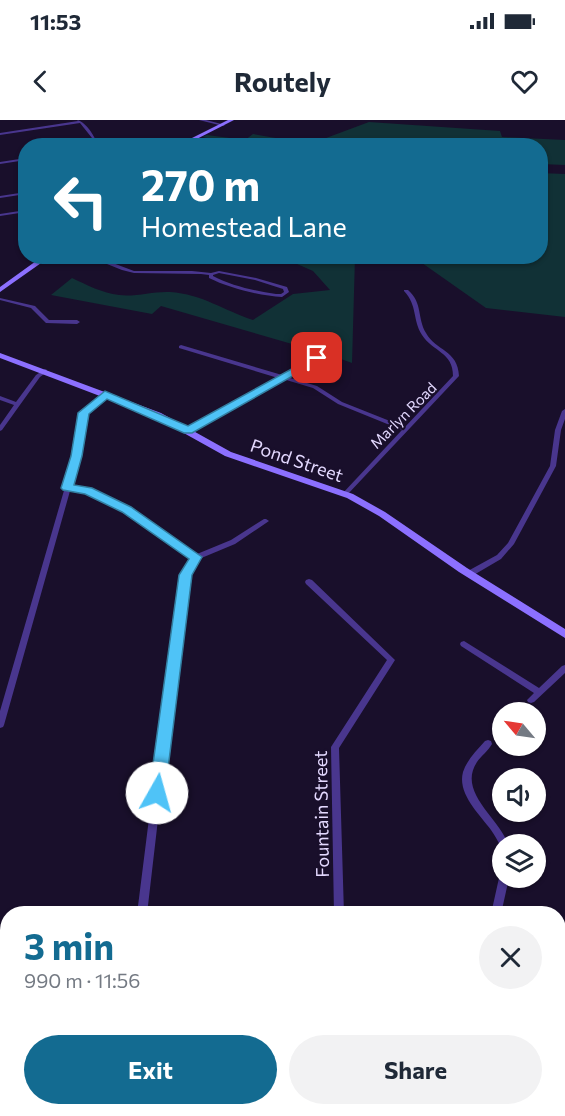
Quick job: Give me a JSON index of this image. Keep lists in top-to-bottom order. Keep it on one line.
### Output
{"streets":{"street":["Marlyn Road","Pond Street","Fountain Street"]},"crossings":[["Marlyn Road","Pond Street"]],"north":"top left","page":{"status":"11:53","header":"Routely","turn":["270 m","Homestead Lane"],"heading":["3 min","990 m · 11:56"],"buttons":["Exit","Share"]}}
